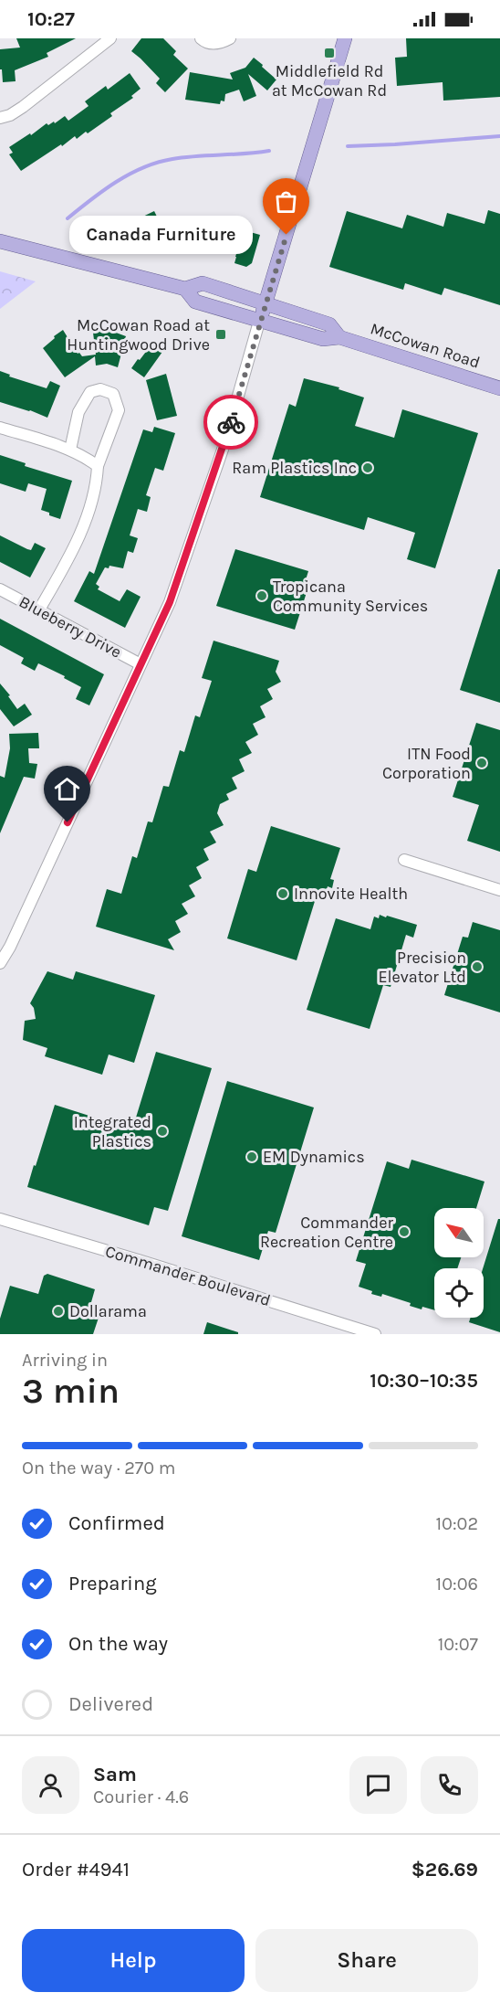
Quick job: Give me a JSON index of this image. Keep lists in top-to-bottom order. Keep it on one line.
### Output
{"streets":{"main road":["McCowan Road"],"street":["Blueberry Drive","Commander Boulevard"]},"places":{"transit":["Middlefield Rd at McCowan Rd","McCowan Road at Huntingwood Drive"],"other":["Canada Furniture","Ram Plastics Inc","Tropicana Community Services","ITN Food Corporation","Innovite Health","Precision Elevator Ltd","Integrated Plastics","EM Dynamics","Commander Recreation Centre","Dollarama"]},"north":"top left","page":{"status":"10:27","bubble":"Canada Furniture","heading":["3 min","Arriving in","10:30–10:35"],"panel":["Sam","Courier · 4.6","Order #4941","$26.69"],"bar":"On the way · 270 m","list":[["Confirmed","10:02"],["Preparing","10:06"],["On the way","10:07"],"Delivered"],"buttons":["Help","Share"]}}
